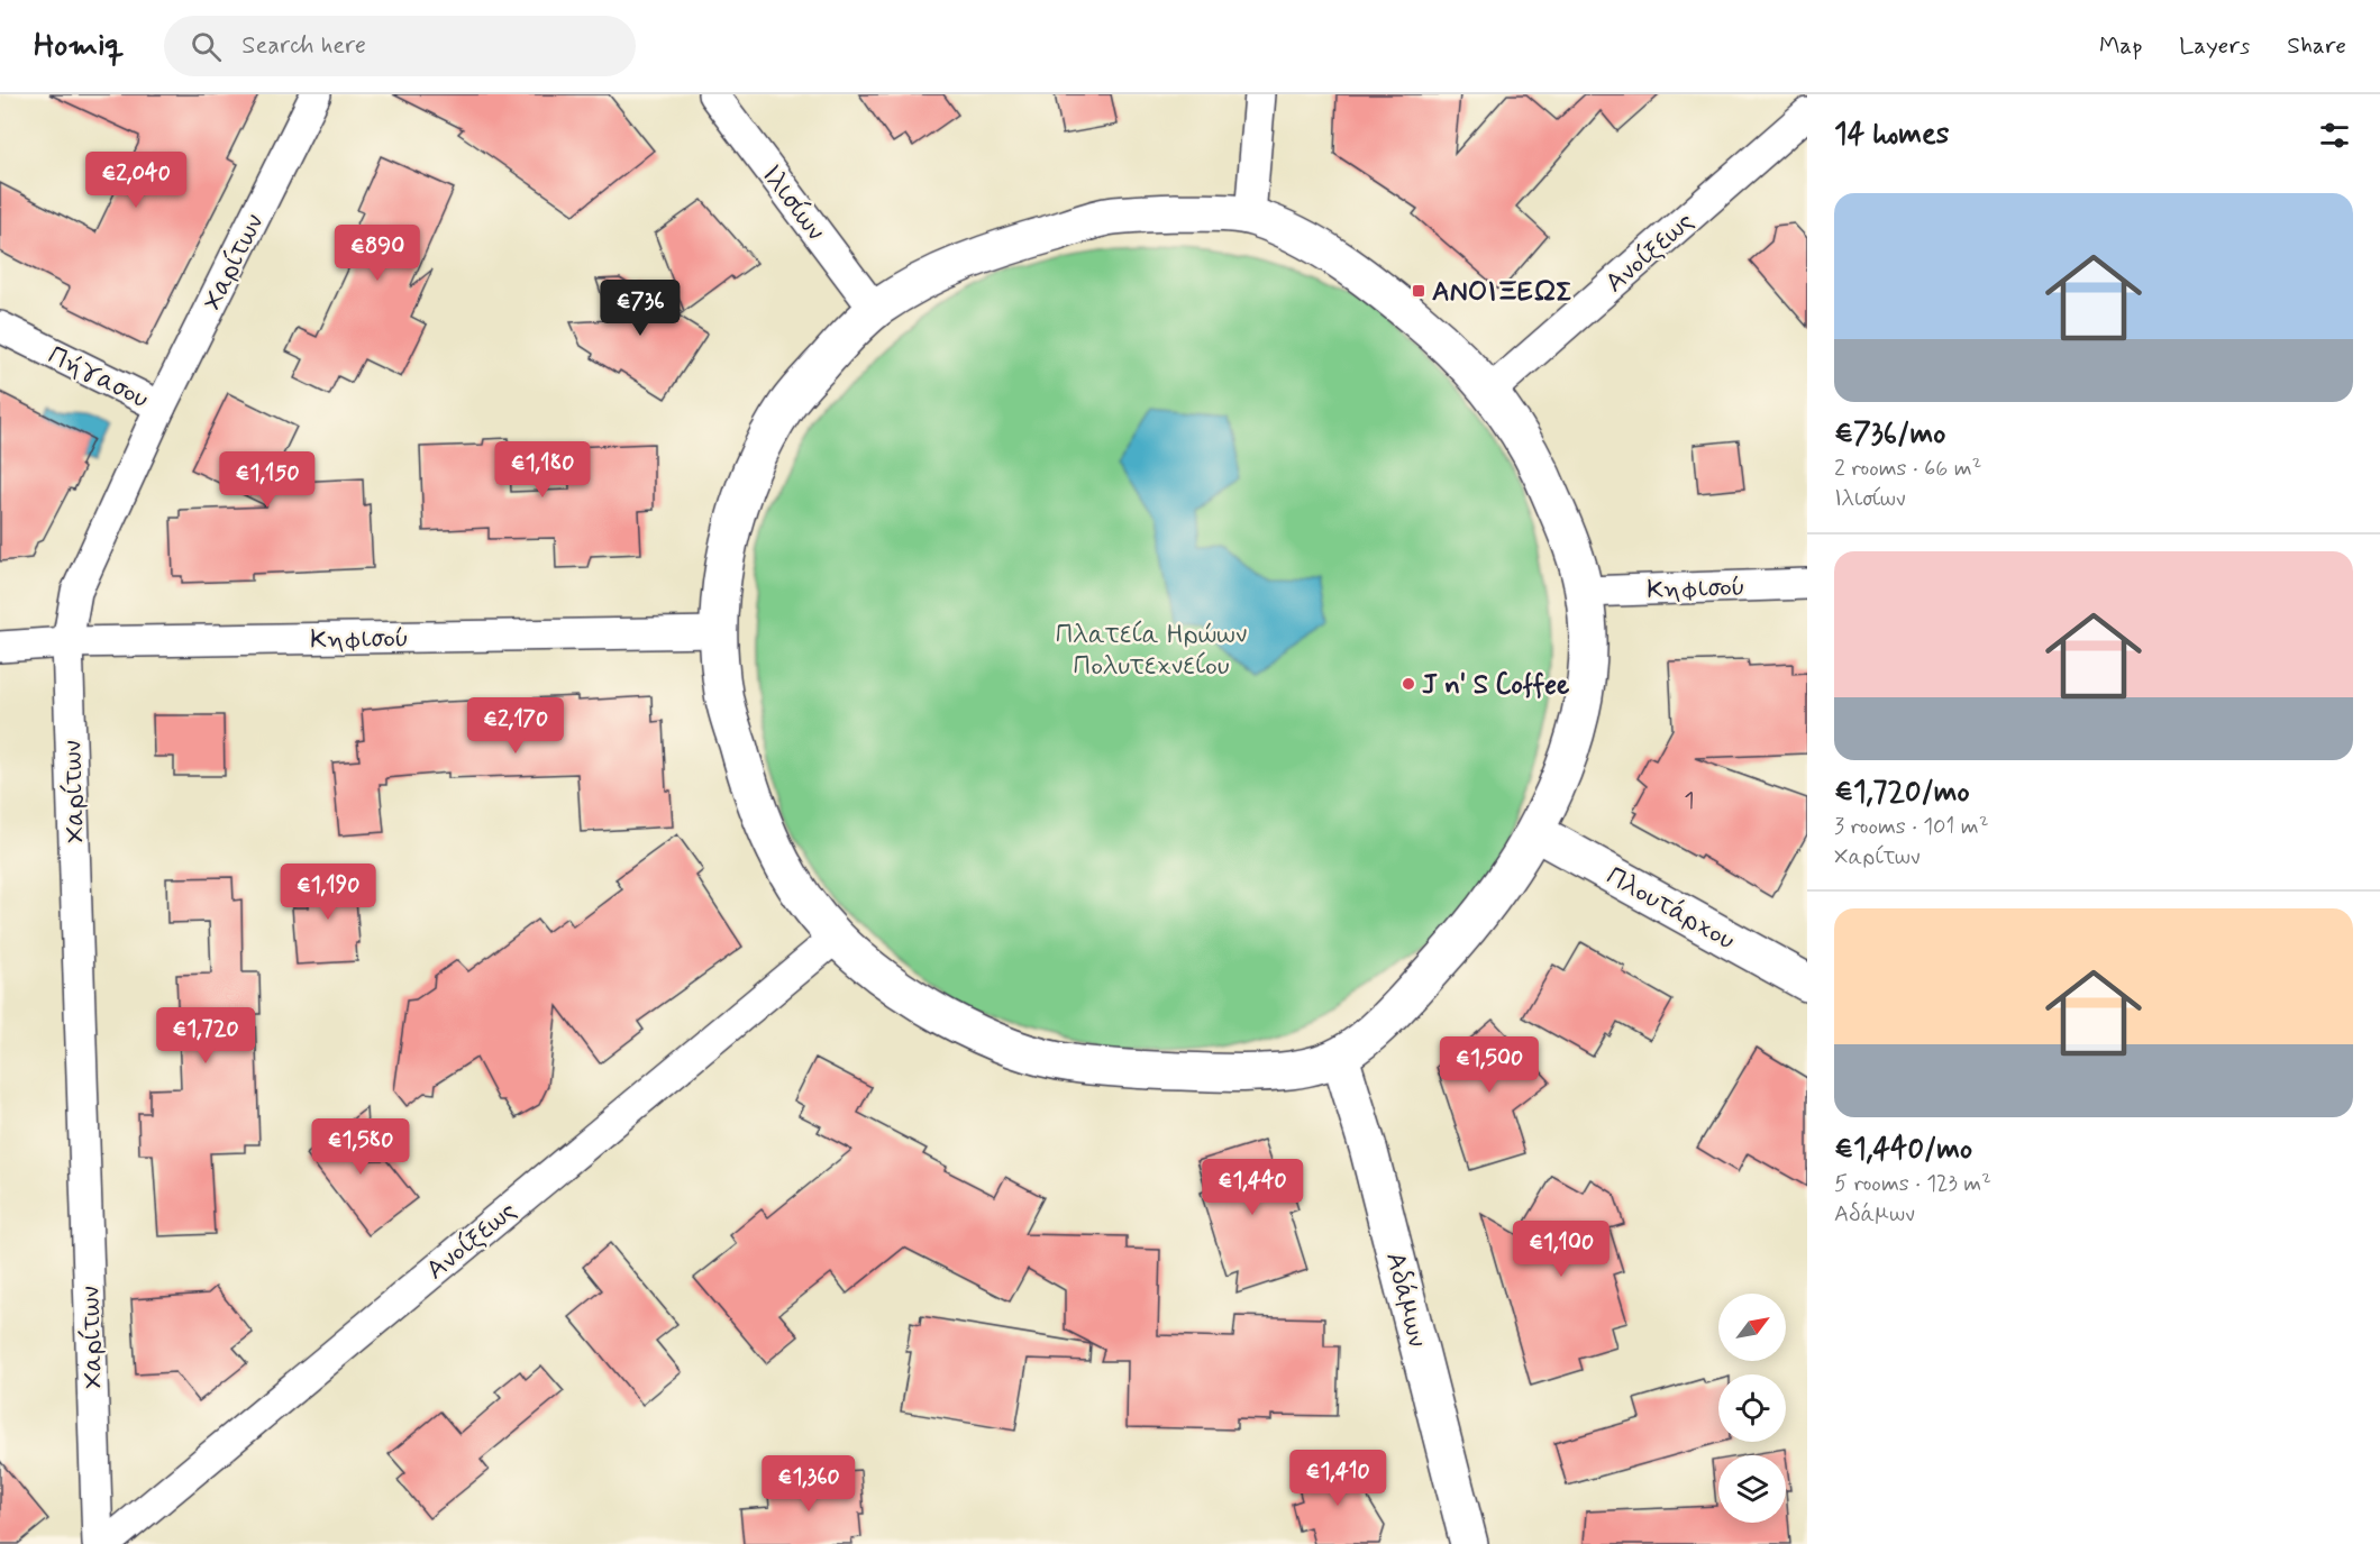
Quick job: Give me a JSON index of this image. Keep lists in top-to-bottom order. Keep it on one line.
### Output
{"streets":{"street":["Ιλισίων","Ανοίξεως","Χαρίτων","Πήγασου","Κηφισού","Πλουτάρχου","Αδάμων"]},"crossings":[["Χαρίτων","Πήγασου"],["Χαρίτων","Κηφισού"]],"parks":["Πλατεία Ηρώων Πολυτεχνείου"],"places":{"transit":["ΑΝΟΙΞΕΩΣ"],"other":["J n' S Coffee"]},"house_numbers":["1"],"north":"top right","page":{"header":"Homiq","search":"Search here","nav":["Map","Layers","Share"],"heading":"14 homes","price":["€2,040","€890","€736","€1,180","€1,150","€2,170","€1,190","€1,720","€1,500","€1,580","€1,440","€1,100","€1,410","€1,360"],"list":[{"name":"€736/mo","note":"2 rooms · 66 m² · Ιλισίων"},{"name":"€1,720/mo","note":"3 rooms · 101 m² · Χαρίτων"},{"name":"€1,440/mo","note":"5 rooms · 123 m² · Αδάμων"}]}}
